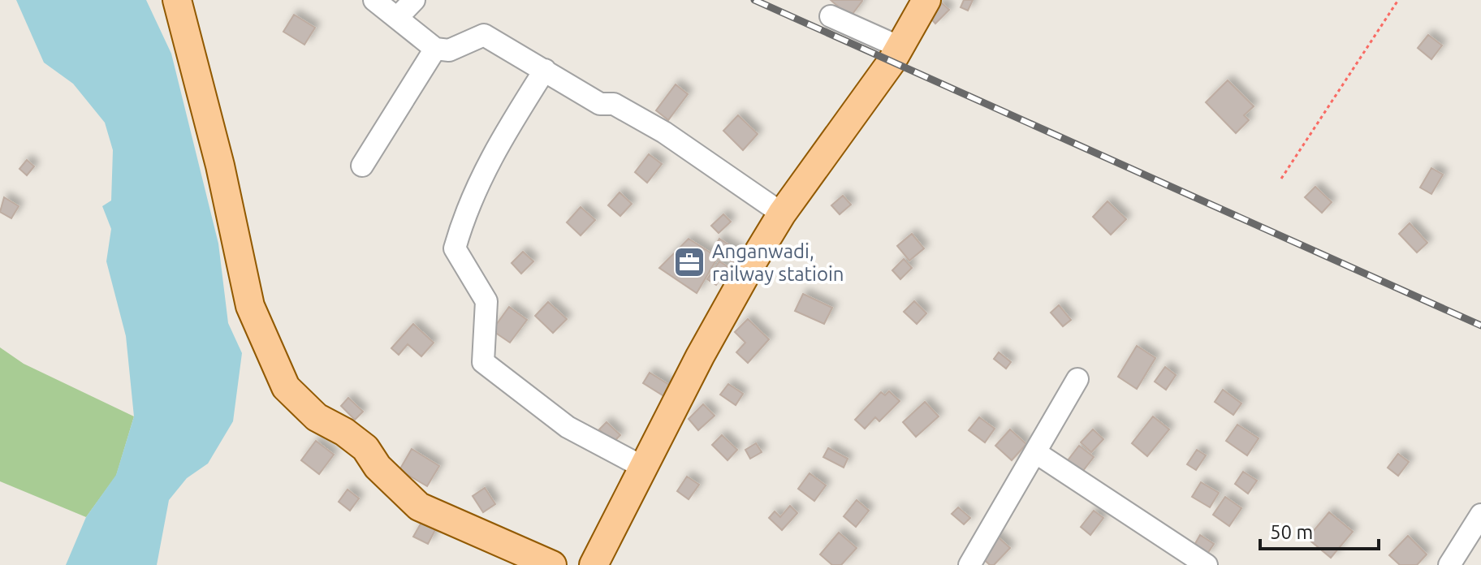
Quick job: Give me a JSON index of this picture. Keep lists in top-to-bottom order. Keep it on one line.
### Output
{"places":{"office":["Anganwadi, railway statioin"]},"scale_bar":"50 m"}
